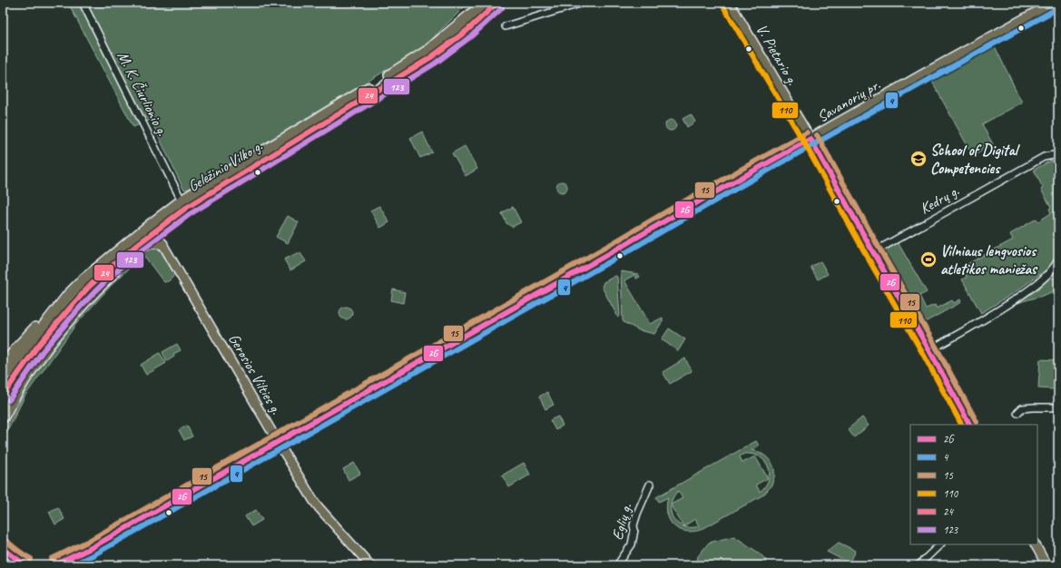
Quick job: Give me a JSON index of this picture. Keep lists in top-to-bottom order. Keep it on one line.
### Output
{"streets":{"highway":["Geležinio Vilko g."],"main road":["V. Pietario g.","Savanorių pr.","Gerosios Vilties g."],"street":["M. K. Čiurlionio g.","Kedrų g.","Eglių g."]},"crossings":[["V. Pietario g.","Savanorių pr."],["V. Pietario g.","Kedrų g."],["M. K. Čiurlionio g.","Geležinio Vilko g."],["Savanorių pr.","Gerosios Vilties g."],["Geležinio Vilko g.","Gerosios Vilties g."]],"places":{"school or university":["School of Digital Competencies"],"sports":["Vilniaus lengvosios atletikos maniežas"]},"lines":["transit line 24","transit line 110","transit line 123","transit line 4","transit line 15","transit line 2G"],"legend":["2G","4","15","110","24","123"]}
